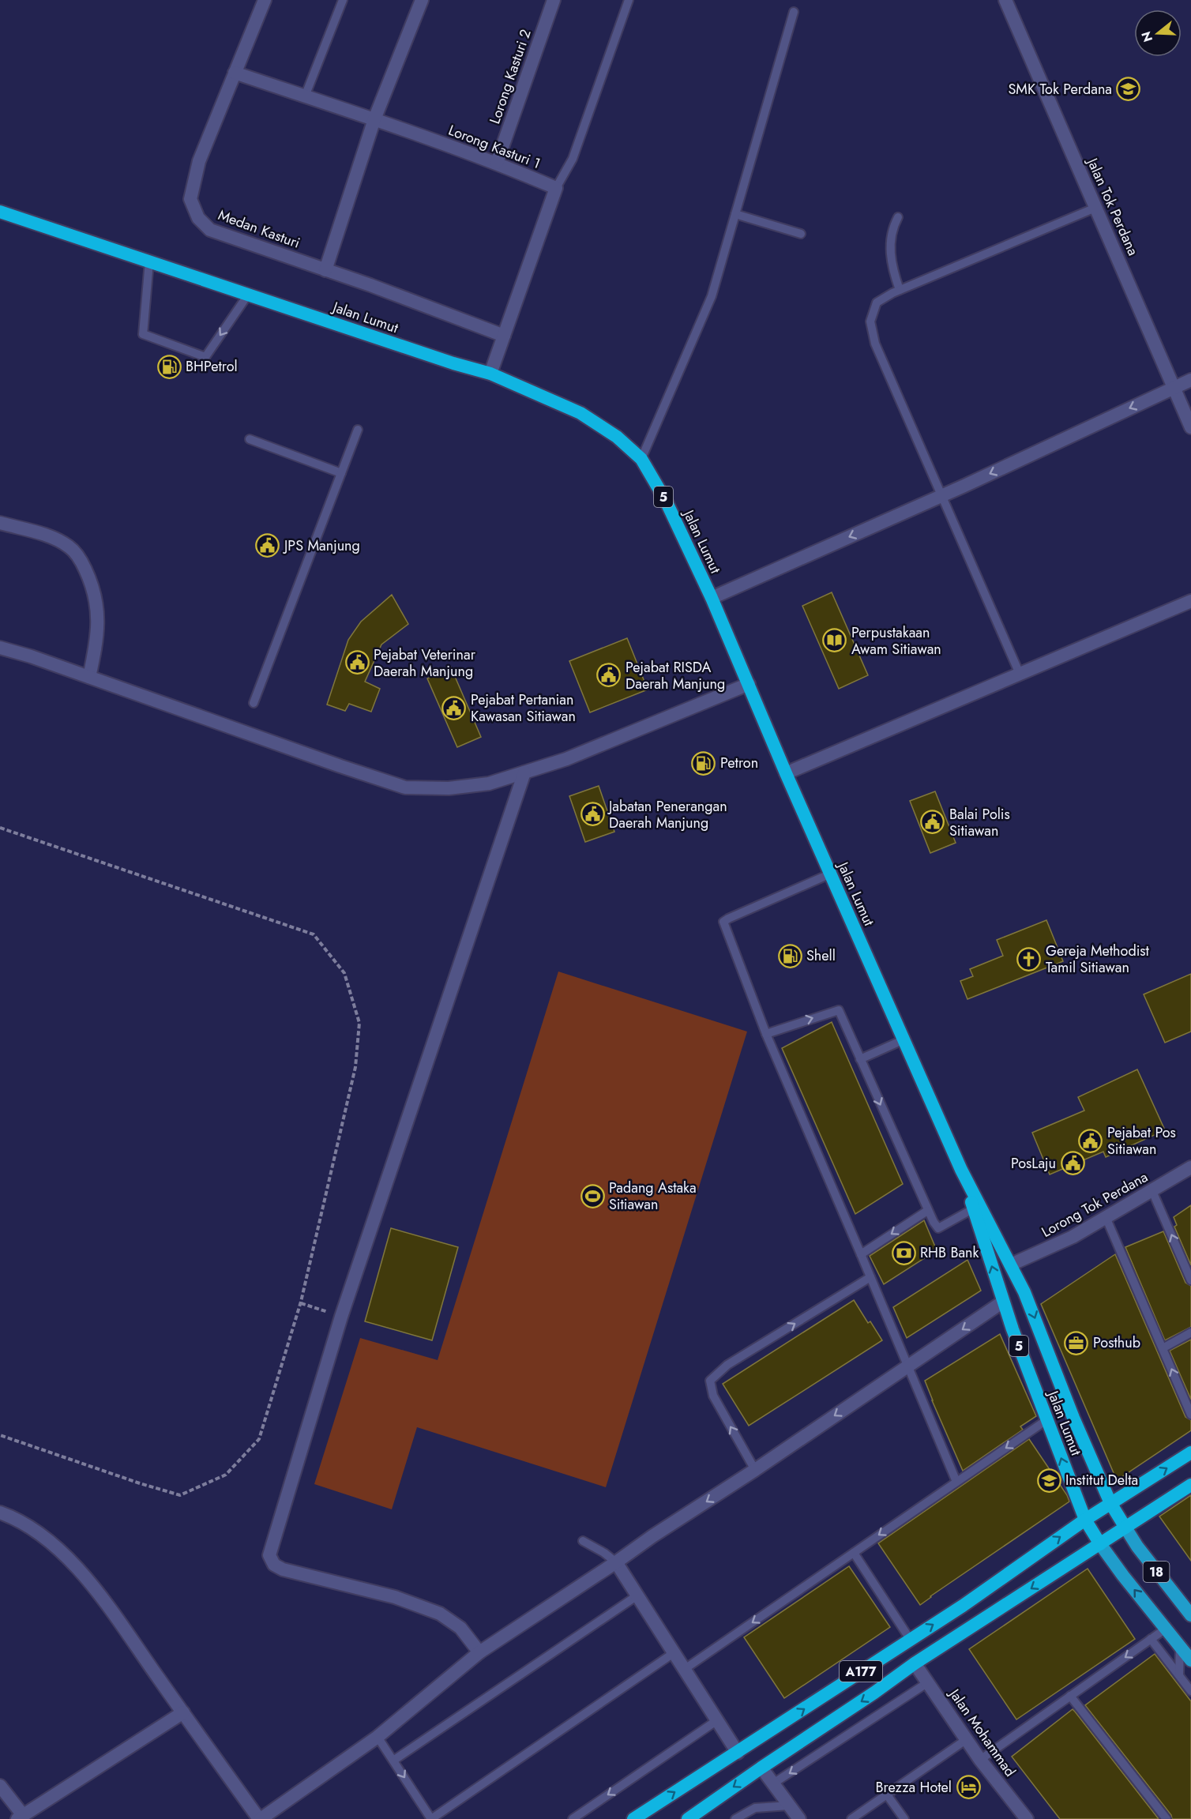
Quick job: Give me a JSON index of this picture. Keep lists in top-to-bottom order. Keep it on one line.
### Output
{"streets":{"highway":["Jalan Lumut","5","A177"],"main road":["18"],"street":["Lorong Kasturi 2","Lorong Kasturi 1","Jalan Tok Perdana","Medan Kasturi","Lorong Tok Perdana","Jalan Mohammad"]},"crossings":[["Lorong Kasturi 2","Lorong Kasturi 1"],["Lorong Kasturi 1","Medan Kasturi"],["Jalan Lumut","Lorong Tok Perdana"],["Jalan Lumut","A177"],["A177","Jalan Mohammad"]],"places":{"school or university":["SMK Tok Perdana","Institut Delta"],"fuel station":["BHPetrol","Petron","Shell"],"public building":["JPS Manjung","Pejabat Veterinar Daerah Manjung","Pejabat RISDA Daerah Manjung","Pejabat Pertanian Kawasan Sitiawan","Jabatan Penerangan Daerah Manjung","Balai Polis Sitiawan","Pejabat Pos Sitiawan","PosLaju"],"library":["Perpustakaan Awam Sitiawan"],"church":["Gereja Methodist Tamil Sitiawan"],"sports":["Padang Astaka Sitiawan"],"bank":["RHB Bank"],"office":["Posthub"],"hotel":["Brezza Hotel"]},"north":"left"}
